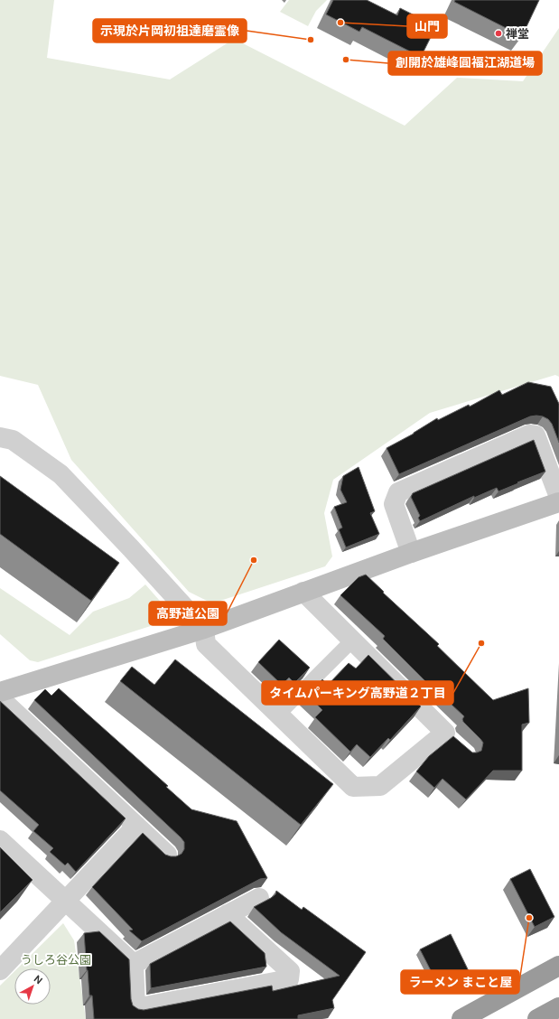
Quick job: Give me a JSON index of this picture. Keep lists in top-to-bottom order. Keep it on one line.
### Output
{"parks":["うしろ谷公園"],"places":["山門","禅堂","示現於片岡初祖達磨霊像","創開於雄峰圓福江湖道場","高野道公園","タイムパーキング高野道２丁目","ラーメン まこと屋"],"north":"top right"}
